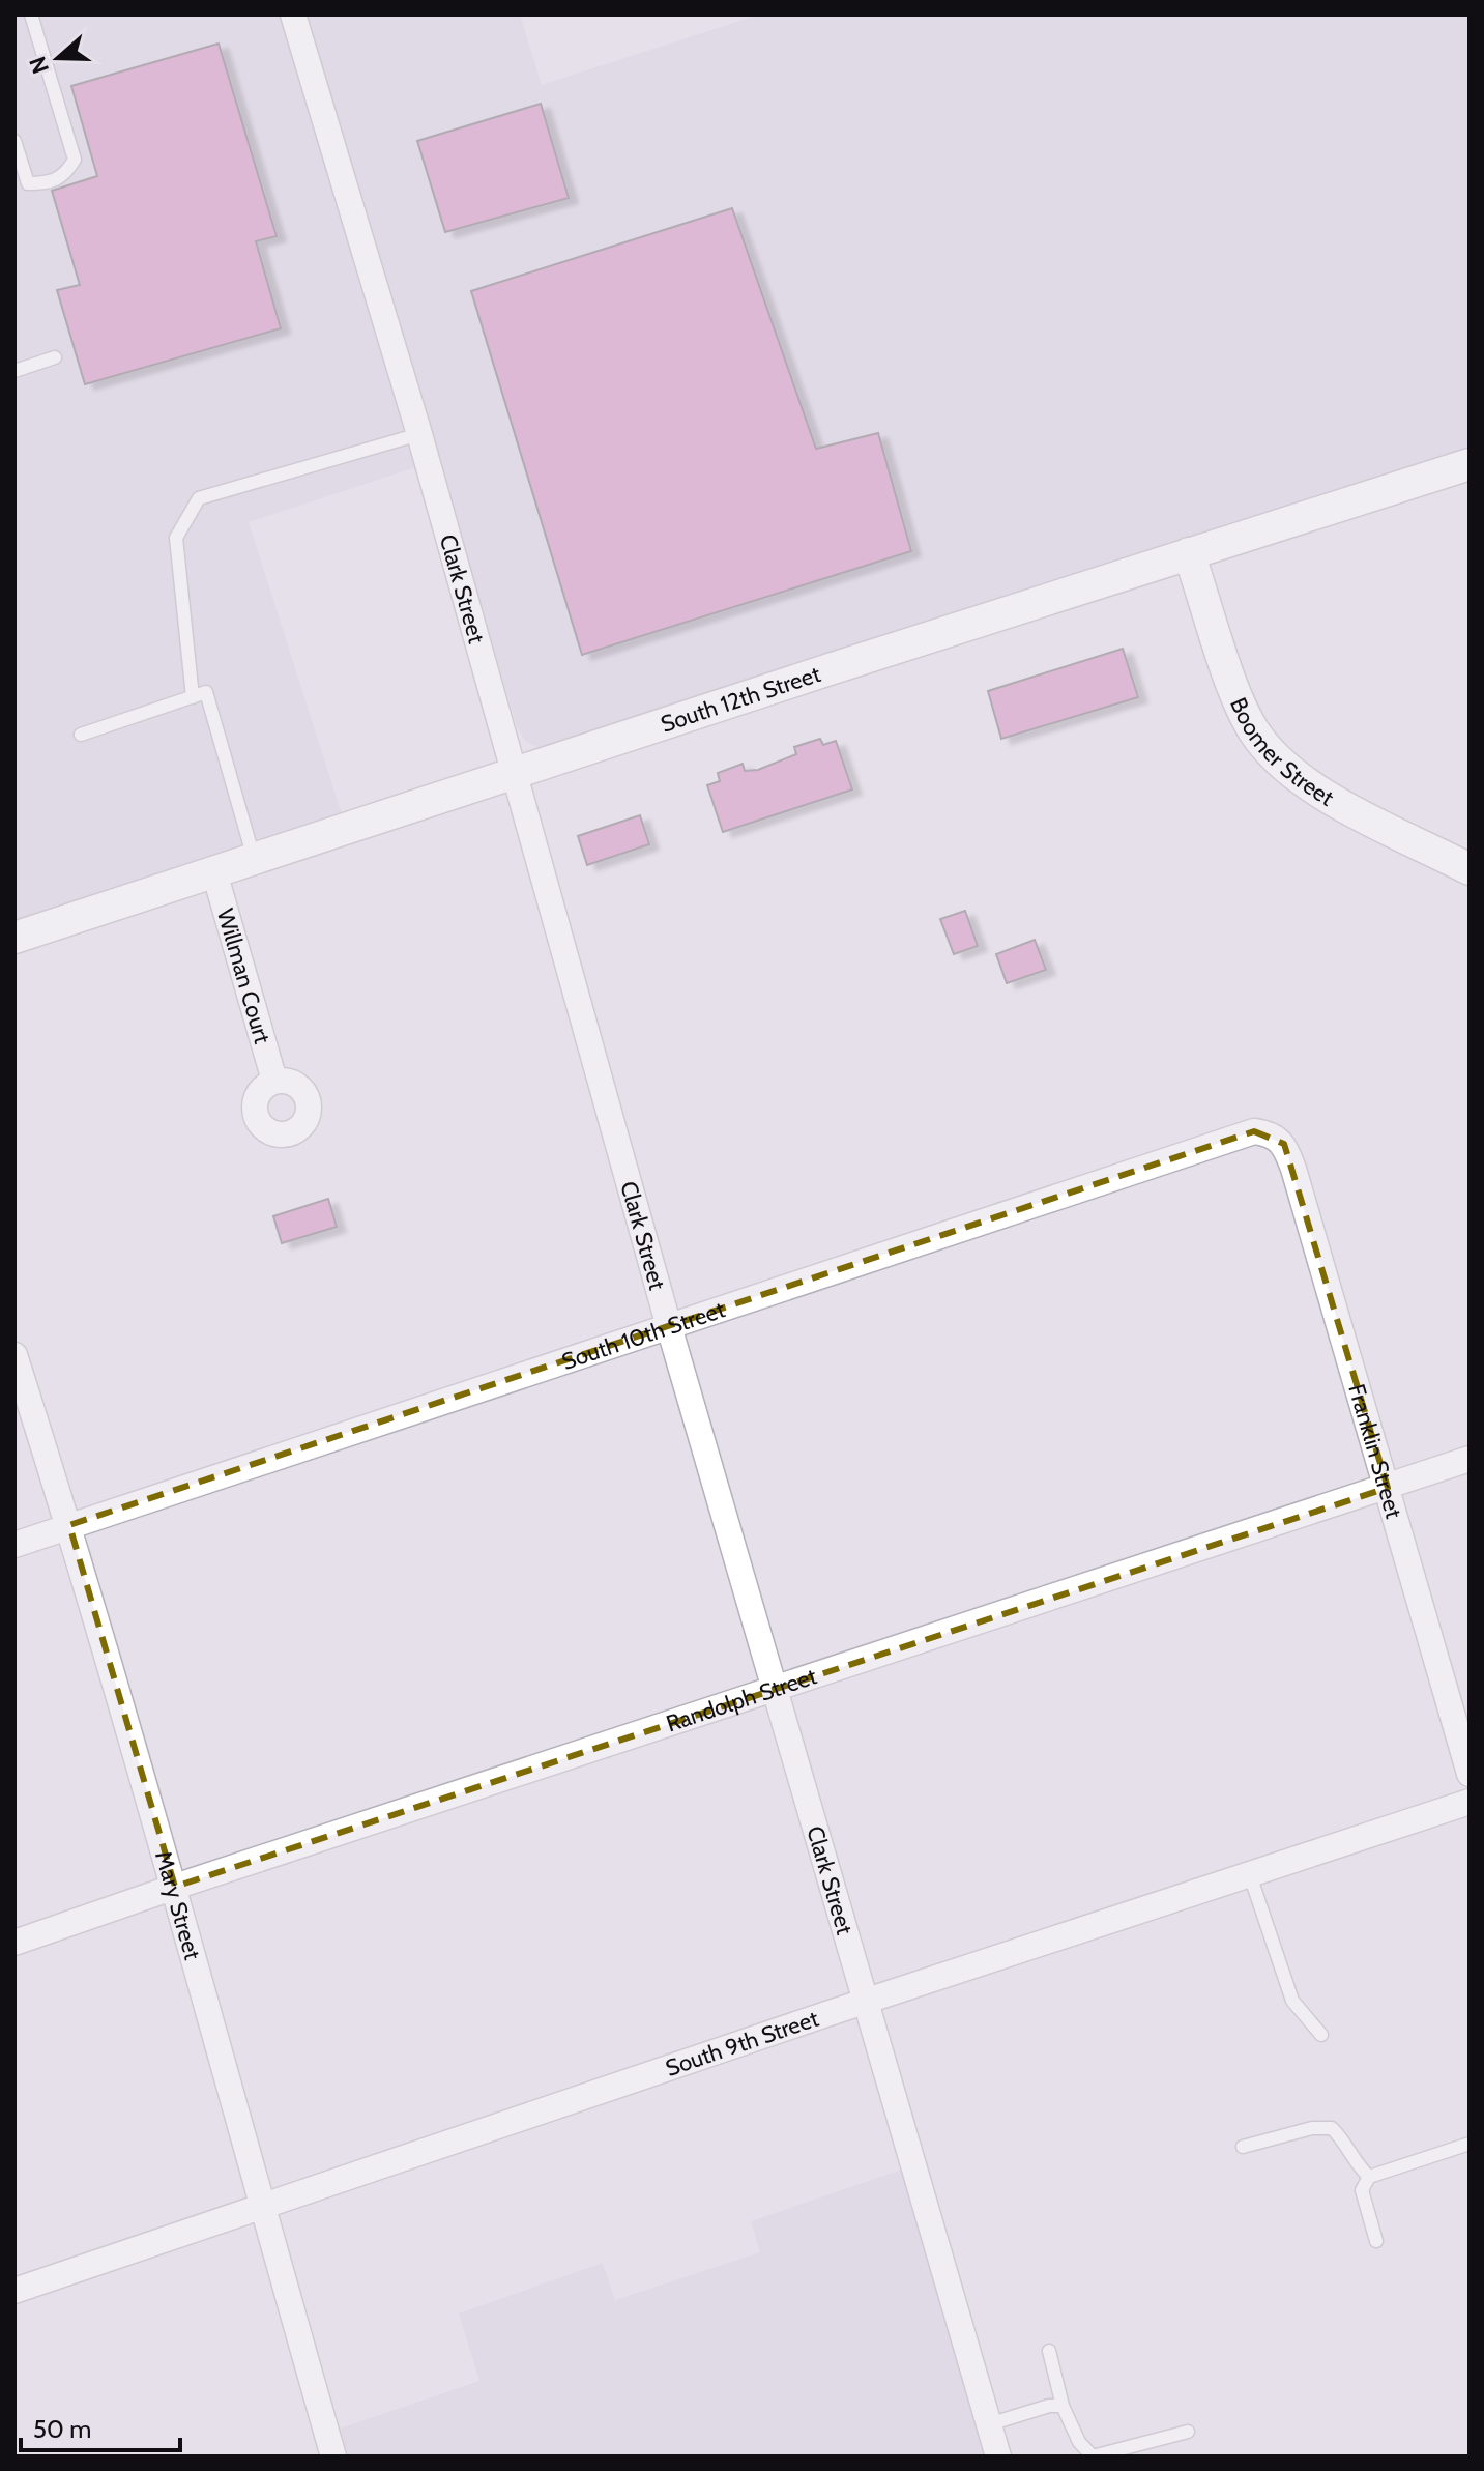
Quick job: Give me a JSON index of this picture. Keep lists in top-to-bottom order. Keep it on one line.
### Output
{"streets":{"street":["Clark Street","South 12th Street","Boomer Street","Willman Court","South 10th Street","Franklin Street","Randolph Street","Mary Street","South 9th Street"]},"crossings":[["Clark Street","South 12th Street"],["Clark Street","South 10th Street"],["Clark Street","Randolph Street"],["Clark Street","South 9th Street"],["South 12th Street","Boomer Street"],["South 12th Street","Willman Court"],["South 10th Street","Franklin Street"],["South 10th Street","Mary Street"],["Franklin Street","Randolph Street"],["Randolph Street","Mary Street"],["Mary Street","South 9th Street"]],"scale_bar":"50 m","north":"left"}
